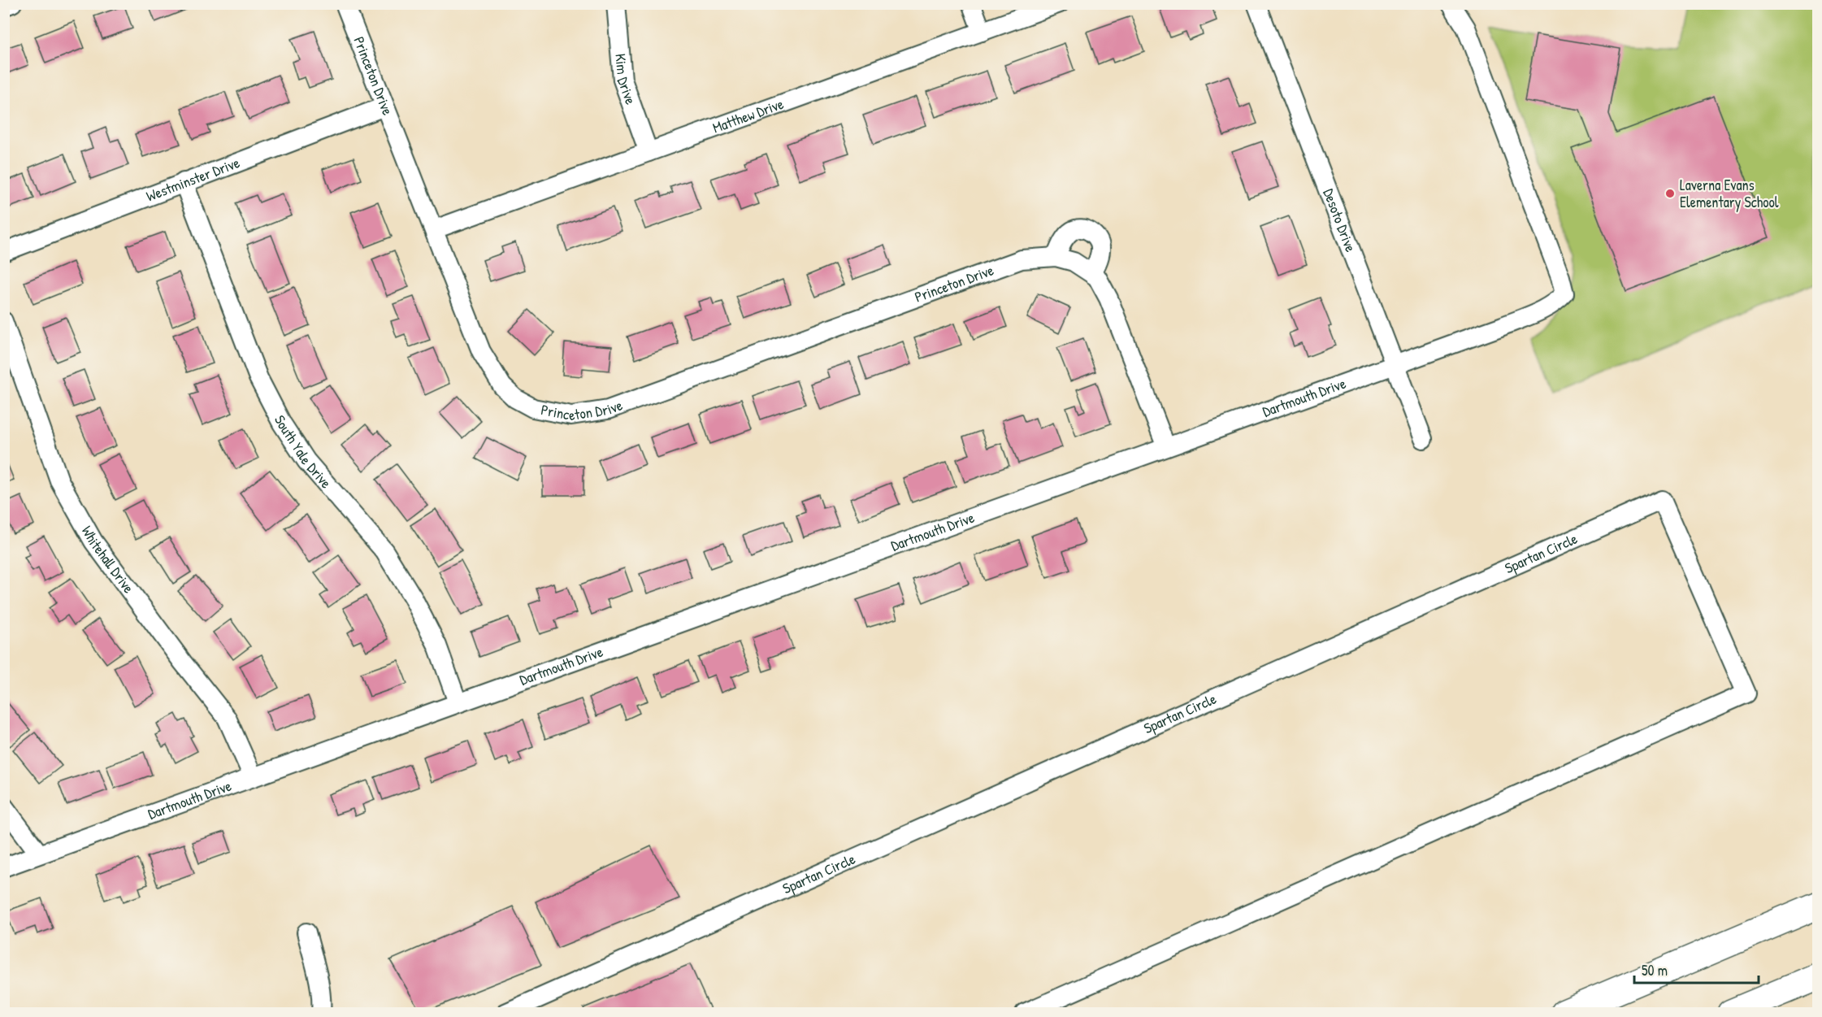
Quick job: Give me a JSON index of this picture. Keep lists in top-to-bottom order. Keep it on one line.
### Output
{"streets":{"street":["Princeton Drive","Kim Drive","Matthew Drive","Westminster Drive","Desoto Drive","Dartmouth Drive","South Yale Drive","Spartan Circle","Whitehall Drive"]},"crossings":[["Princeton Drive","Matthew Drive"],["Princeton Drive","Westminster Drive"],["Princeton Drive","Dartmouth Drive"],["Kim Drive","Matthew Drive"],["Westminster Drive","South Yale Drive"],["Desoto Drive","Dartmouth Drive"],["Dartmouth Drive","South Yale Drive"],["Dartmouth Drive","Whitehall Drive"]],"places":["Laverna Evans Elementary School"],"scale_bar":"50 m"}
